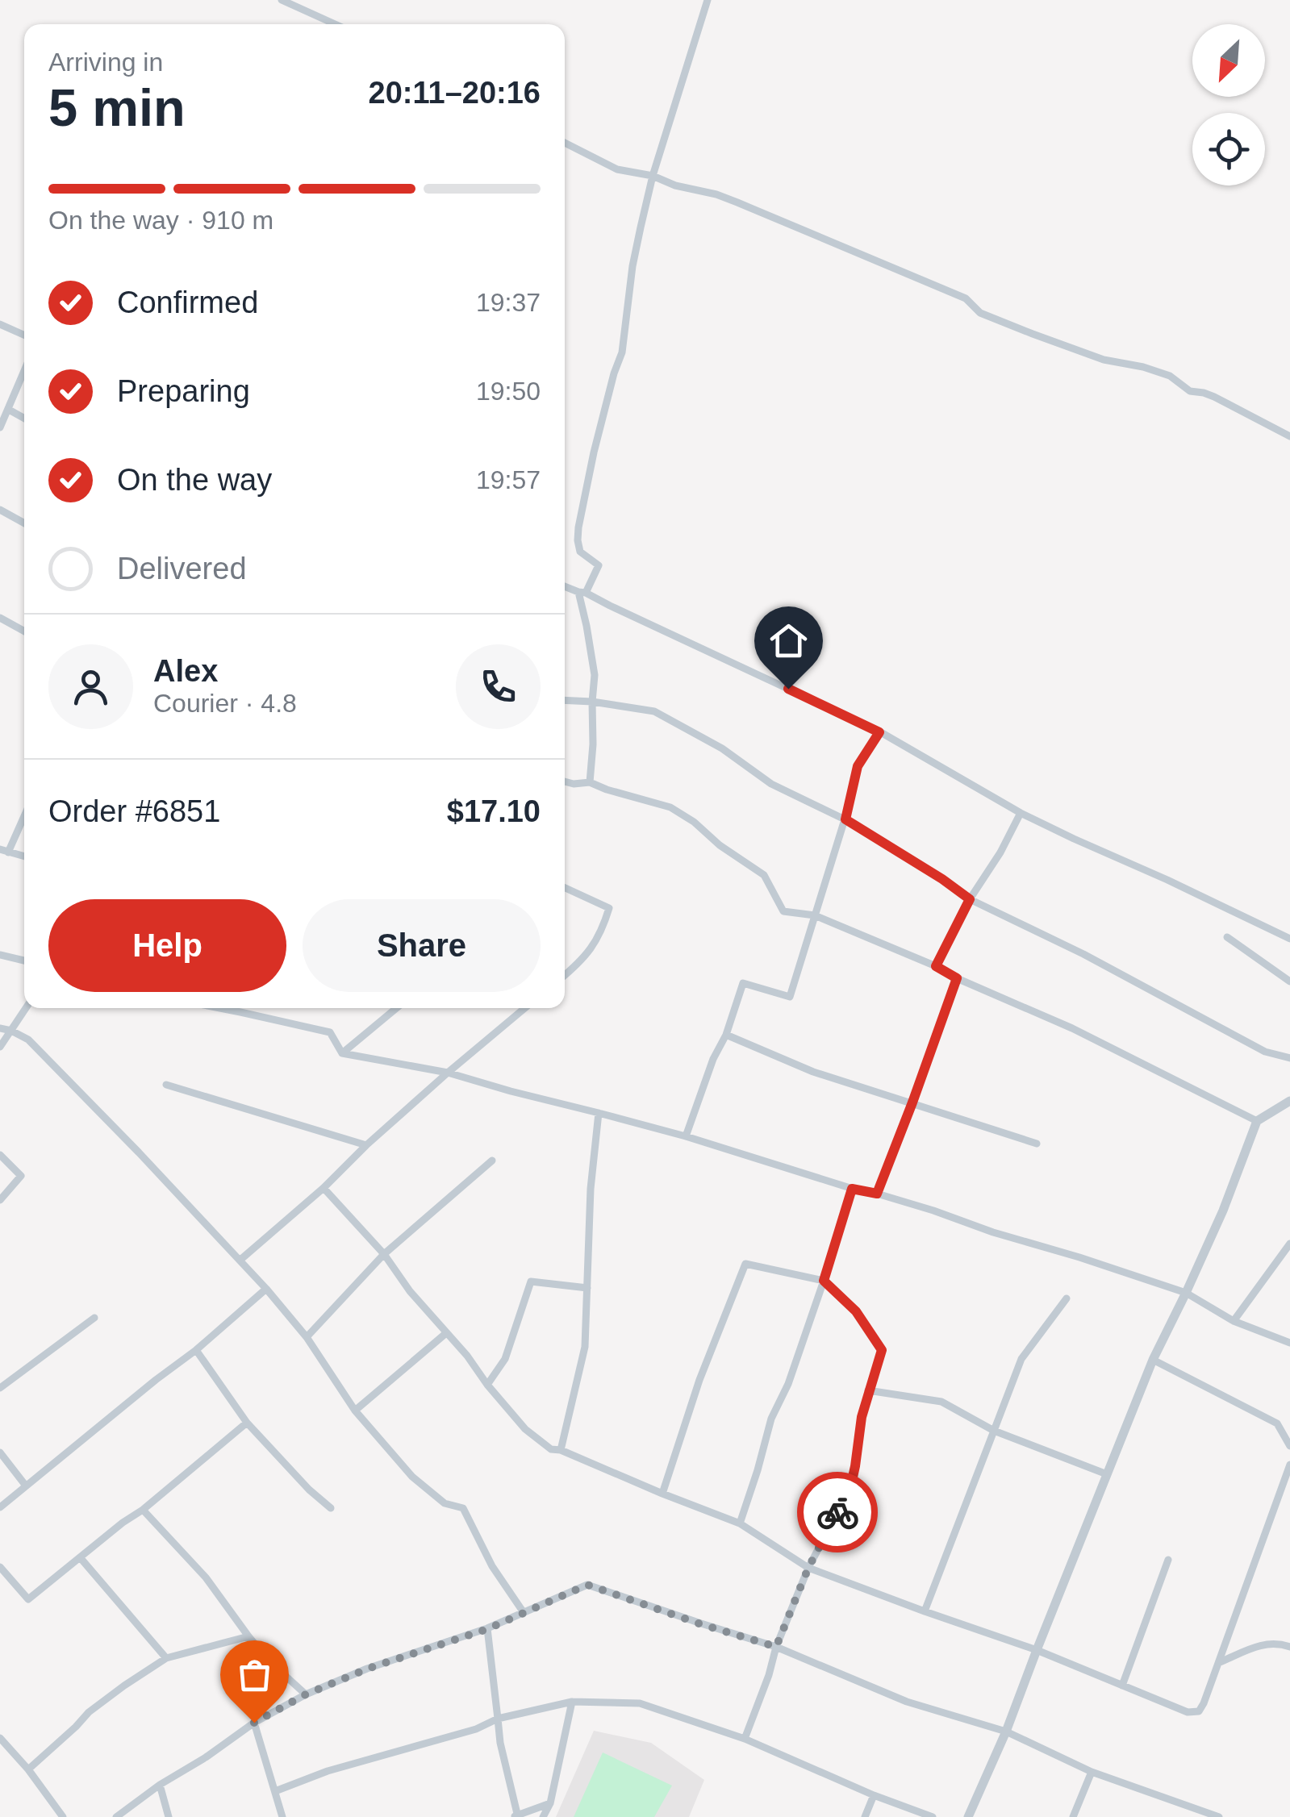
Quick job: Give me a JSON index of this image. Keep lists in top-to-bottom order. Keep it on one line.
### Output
{"north":"bottom left","page":{"heading":["5 min","Arriving in","20:11–20:16"],"panel":["Alex","Courier · 4.8","Order #6851","$17.10"],"bar":"On the way · 910 m","list":[["Confirmed","19:37"],["Preparing","19:50"],["On the way","19:57"],"Delivered"],"buttons":["Help","Share"]}}
